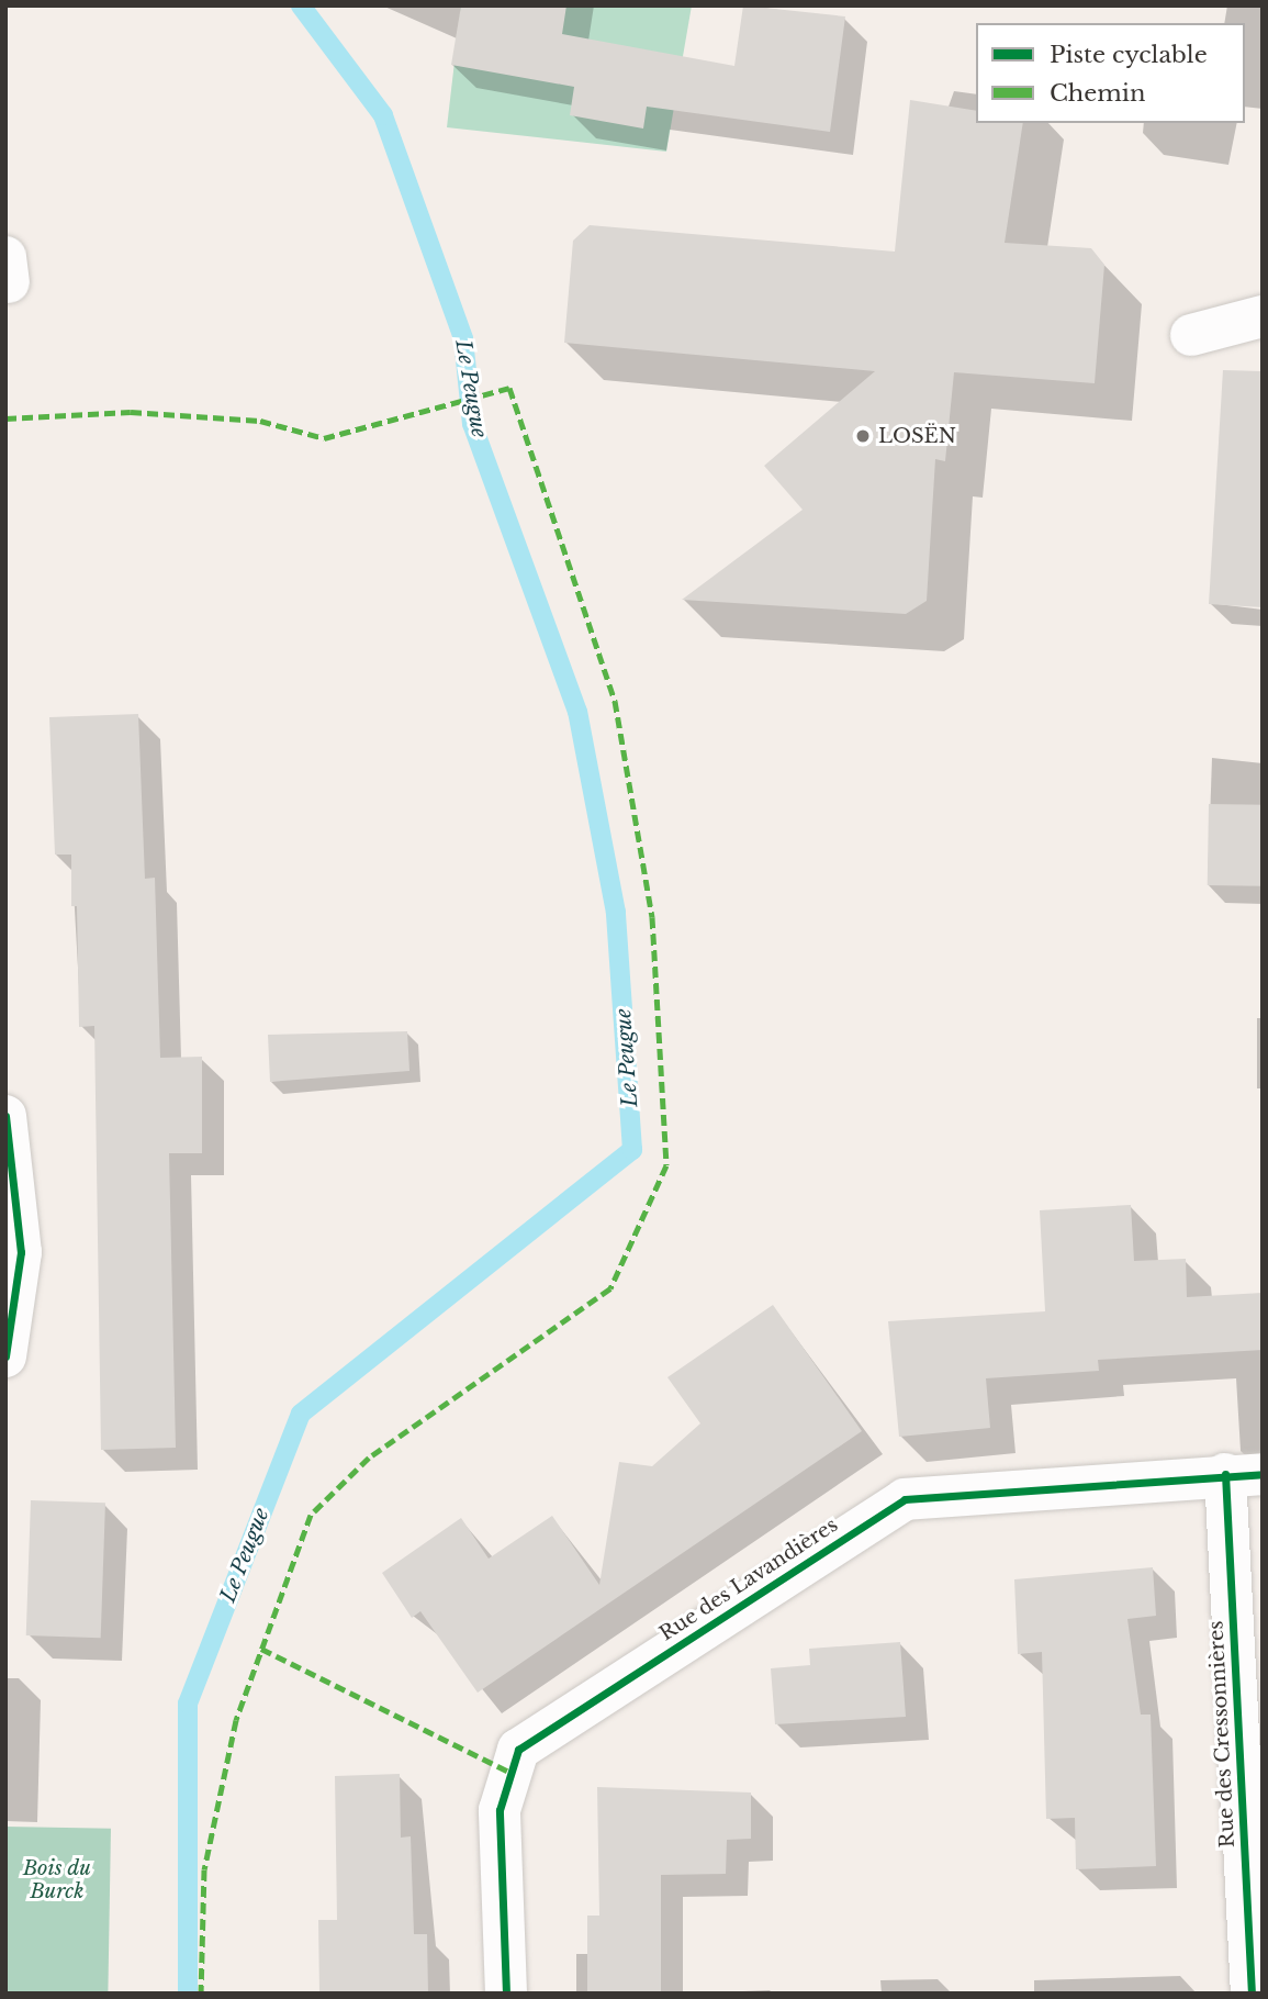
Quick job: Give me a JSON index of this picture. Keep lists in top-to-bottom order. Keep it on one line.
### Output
{"streets":{"street":["Rue des Lavandières","Rue des Cressonnières"]},"crossings":[["Rue des Lavandières","Rue des Cressonnières"]],"water":["Le Peugue"],"parks":["Bois du Burck"],"places":["LOSËN"],"legend":["Piste cyclable","Chemin"]}
